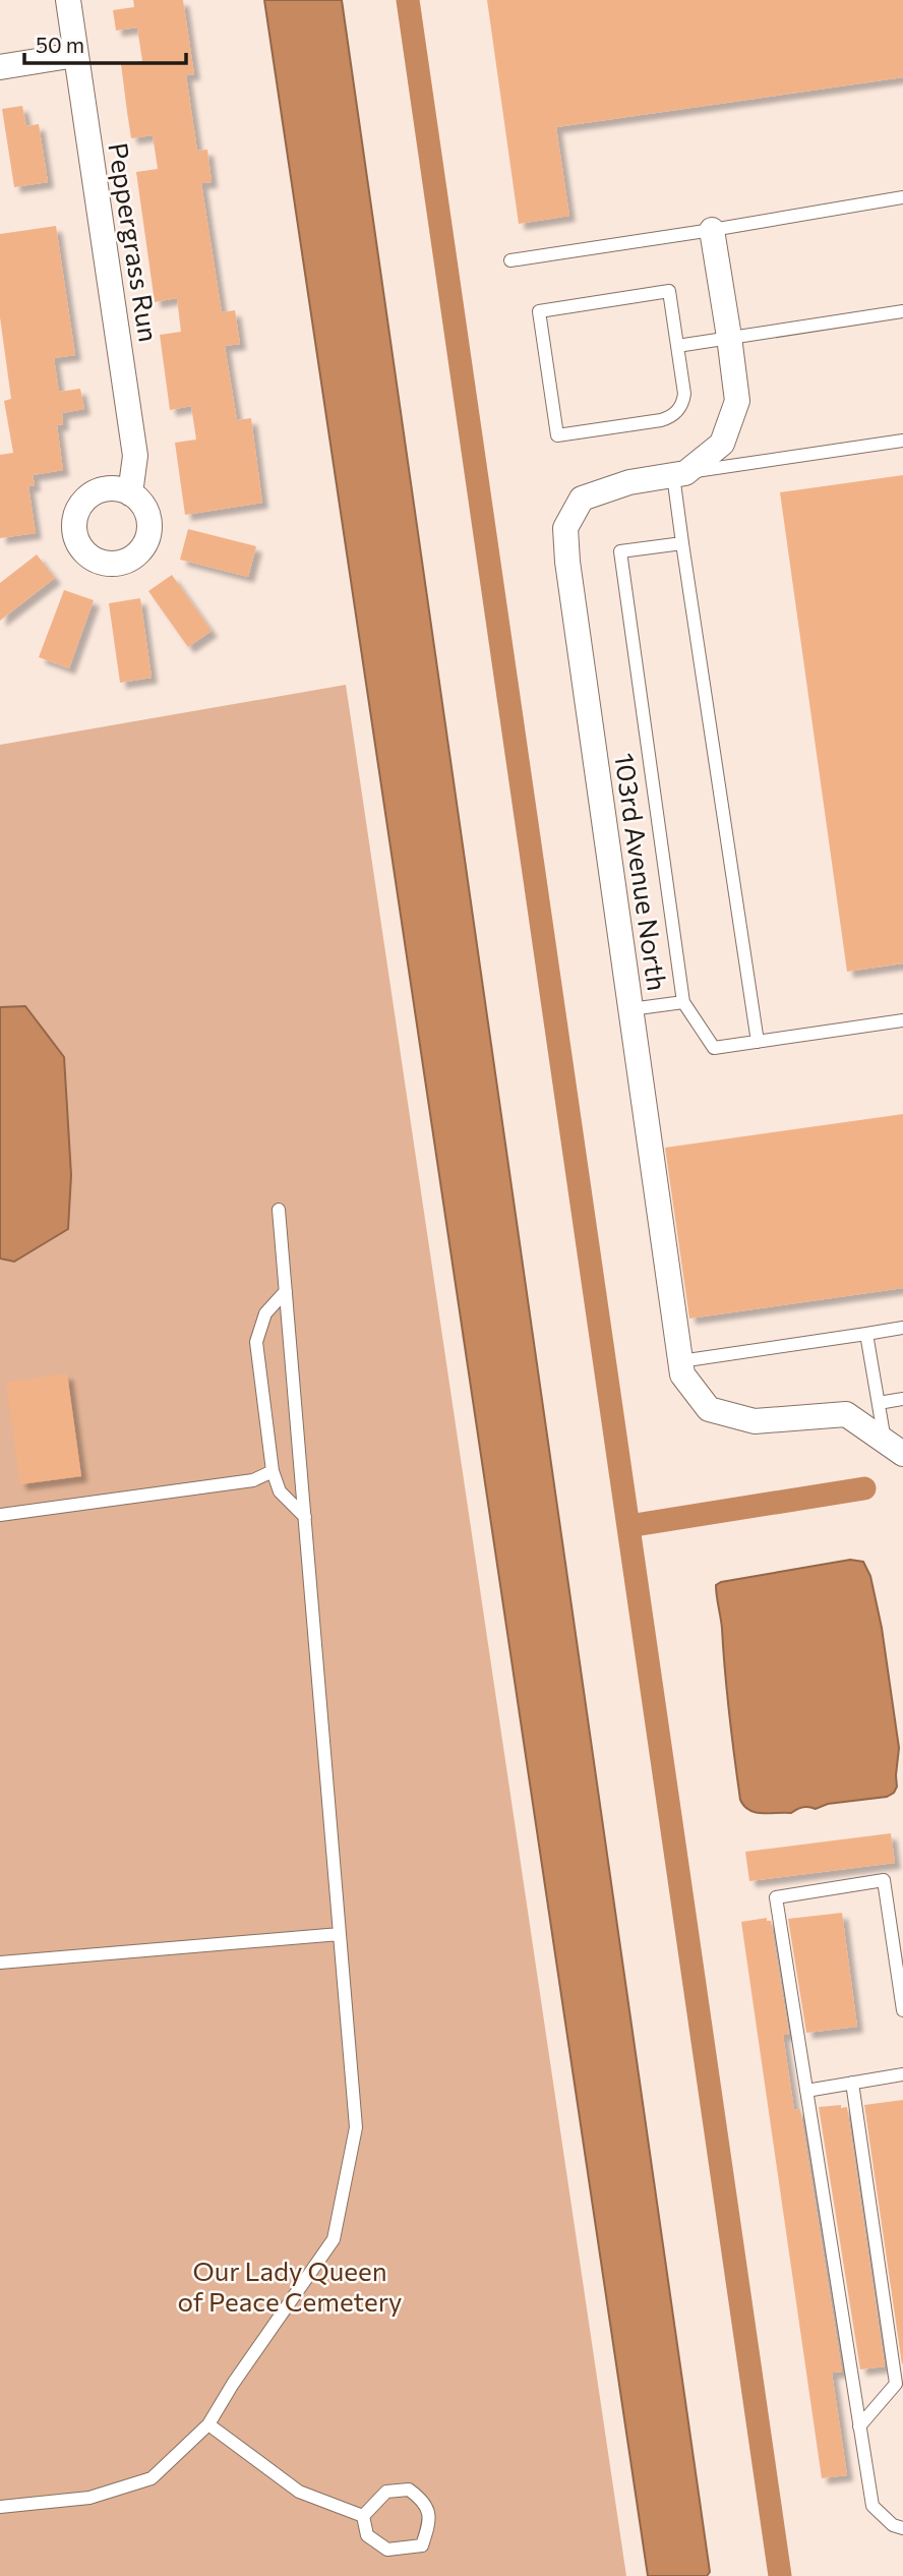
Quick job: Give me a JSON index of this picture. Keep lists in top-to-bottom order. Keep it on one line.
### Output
{"streets":{"street":["Peppergrass Run","103rd Avenue North"]},"parks":["Our Lady Queen of Peace Cemetery"],"scale_bar":"50 m"}
